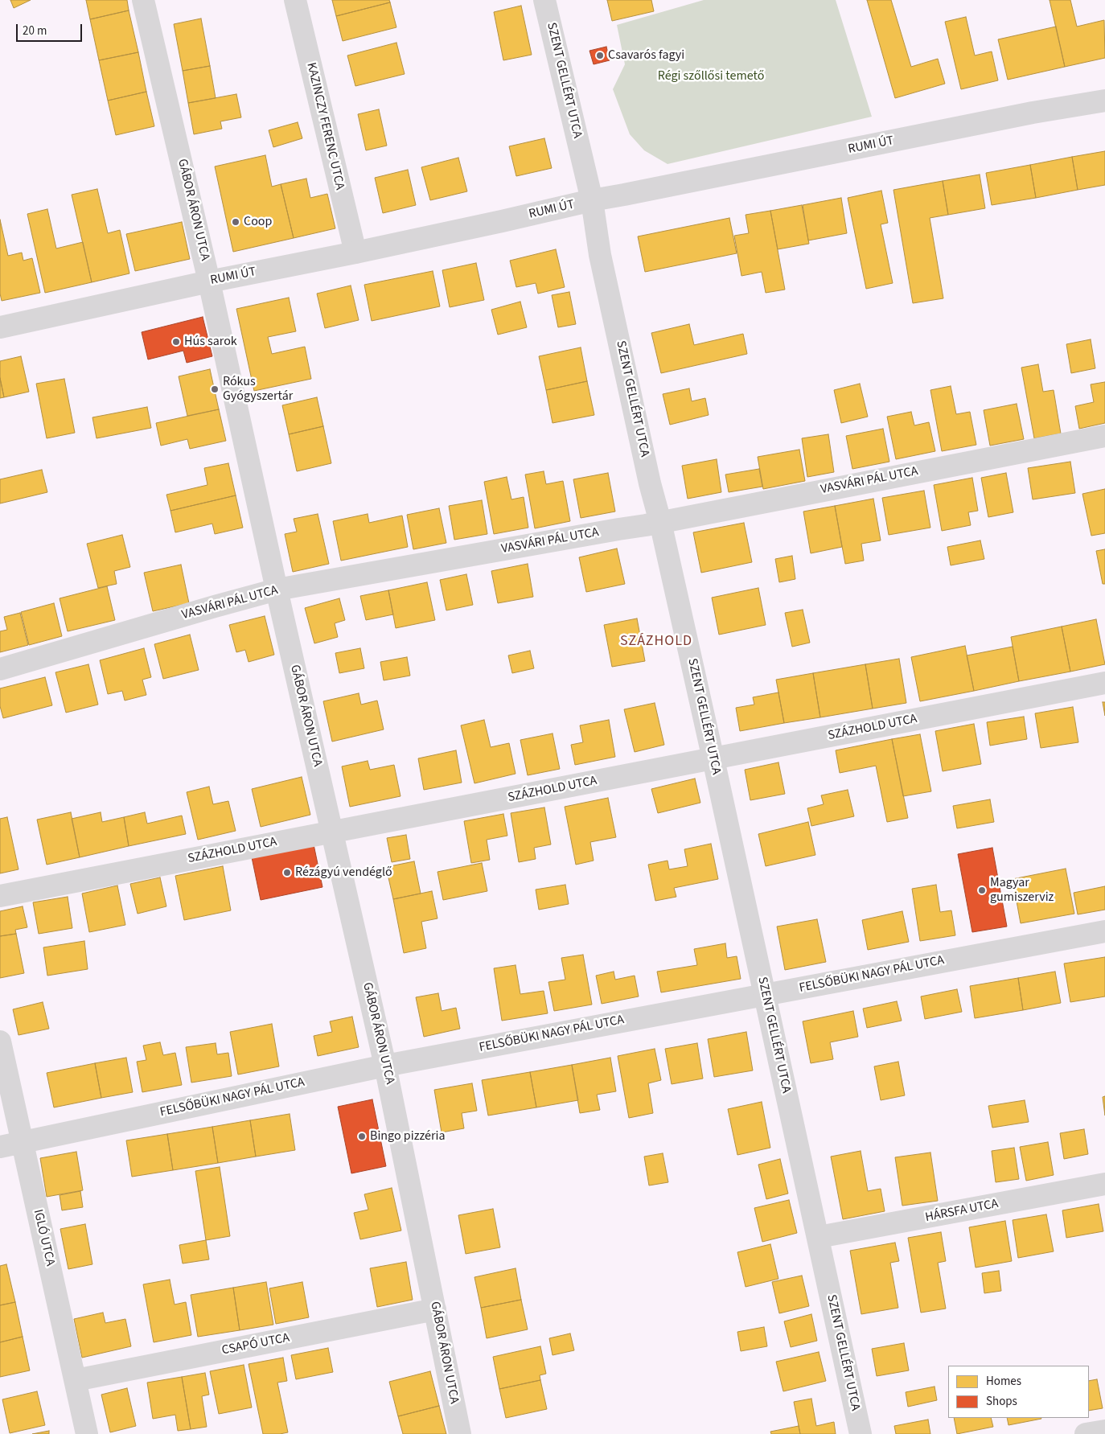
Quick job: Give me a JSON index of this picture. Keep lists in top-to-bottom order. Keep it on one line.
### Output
{"streets":{"street":["SZENT GELLÉRT UTCA","KAZINCZY FERENC UTCA","RUMI ÚT","GÁBOR ÁRON UTCA","VASVÁRI PÁL UTCA","SZÁZHOLD UTCA","FELSŐBÜKI NAGY PÁL UTCA","HÁRSFA UTCA","IGLÓ UTCA","CSAPÓ UTCA"]},"crossings":[["SZENT GELLÉRT UTCA","RUMI ÚT"],["SZENT GELLÉRT UTCA","VASVÁRI PÁL UTCA"],["SZENT GELLÉRT UTCA","SZÁZHOLD UTCA"],["SZENT GELLÉRT UTCA","FELSŐBÜKI NAGY PÁL UTCA"],["SZENT GELLÉRT UTCA","HÁRSFA UTCA"],["KAZINCZY FERENC UTCA","RUMI ÚT"],["RUMI ÚT","GÁBOR ÁRON UTCA"],["GÁBOR ÁRON UTCA","VASVÁRI PÁL UTCA"],["GÁBOR ÁRON UTCA","SZÁZHOLD UTCA"],["GÁBOR ÁRON UTCA","FELSŐBÜKI NAGY PÁL UTCA"],["GÁBOR ÁRON UTCA","CSAPÓ UTCA"],["FELSŐBÜKI NAGY PÁL UTCA","IGLÓ UTCA"],["IGLÓ UTCA","CSAPÓ UTCA"]],"districts":["SZÁZHOLD"],"parks":["Régi szőllősi temető"],"places":["Csavarós fagyi","Coop","Hús sarok","Rókus Gyógyszertár","Rézágyú vendéglő","Magyar gumiszerviz","Bingo pizzéria"],"legend":["Homes","Shops"],"scale_bar":"20 m"}
